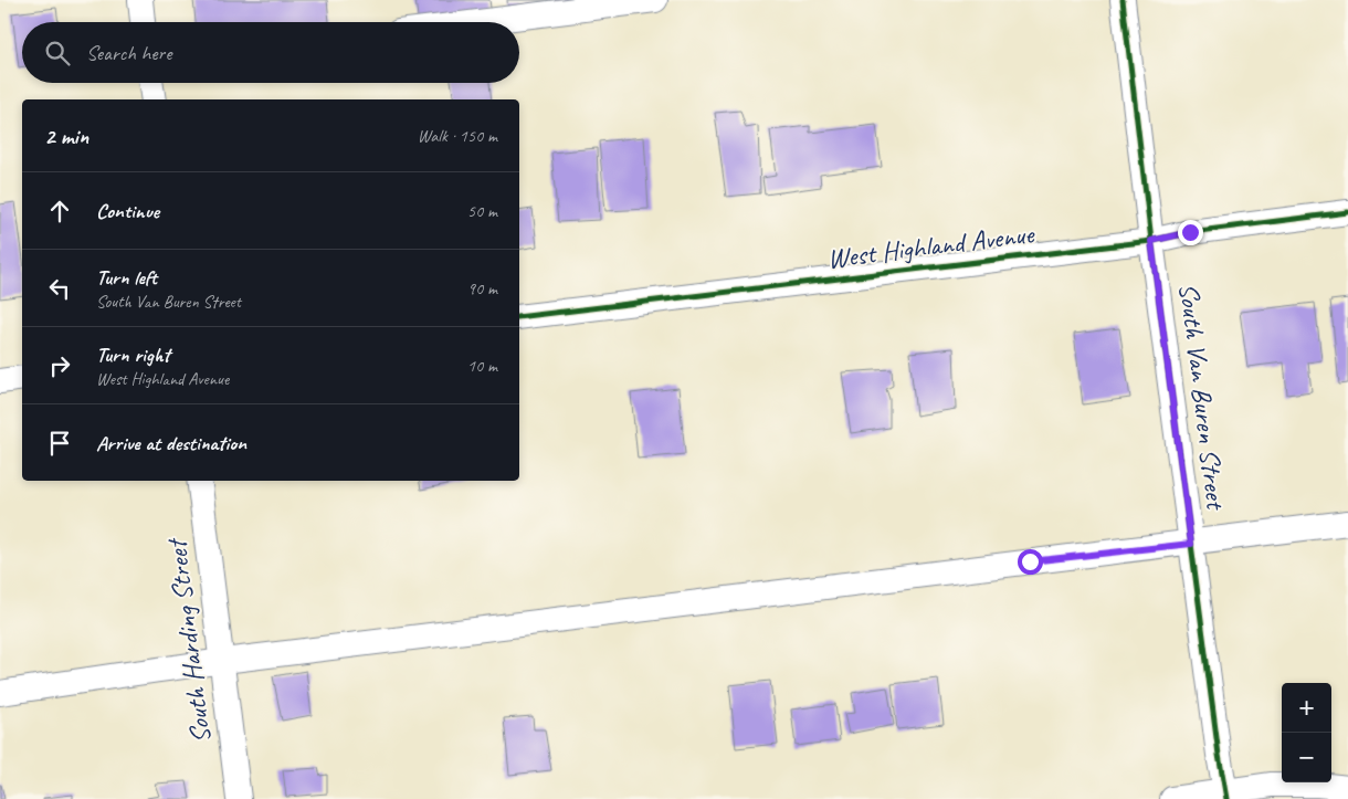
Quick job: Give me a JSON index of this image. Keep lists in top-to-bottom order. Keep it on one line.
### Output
{"streets":{"street":["West Highland Avenue","South Van Buren Street","South Harding Street"]},"crossings":[["West Highland Avenue","South Van Buren Street"]],"page":{"search":"Search here","heading":["2 min","Walk · 150 m"],"list":[["Continue","50 m"],["Turn left","South Van Buren Street","90 m"],["Turn right","West Highland Avenue","10 m"],"Arrive at destination"],"map_buttons":["+","−"]}}
